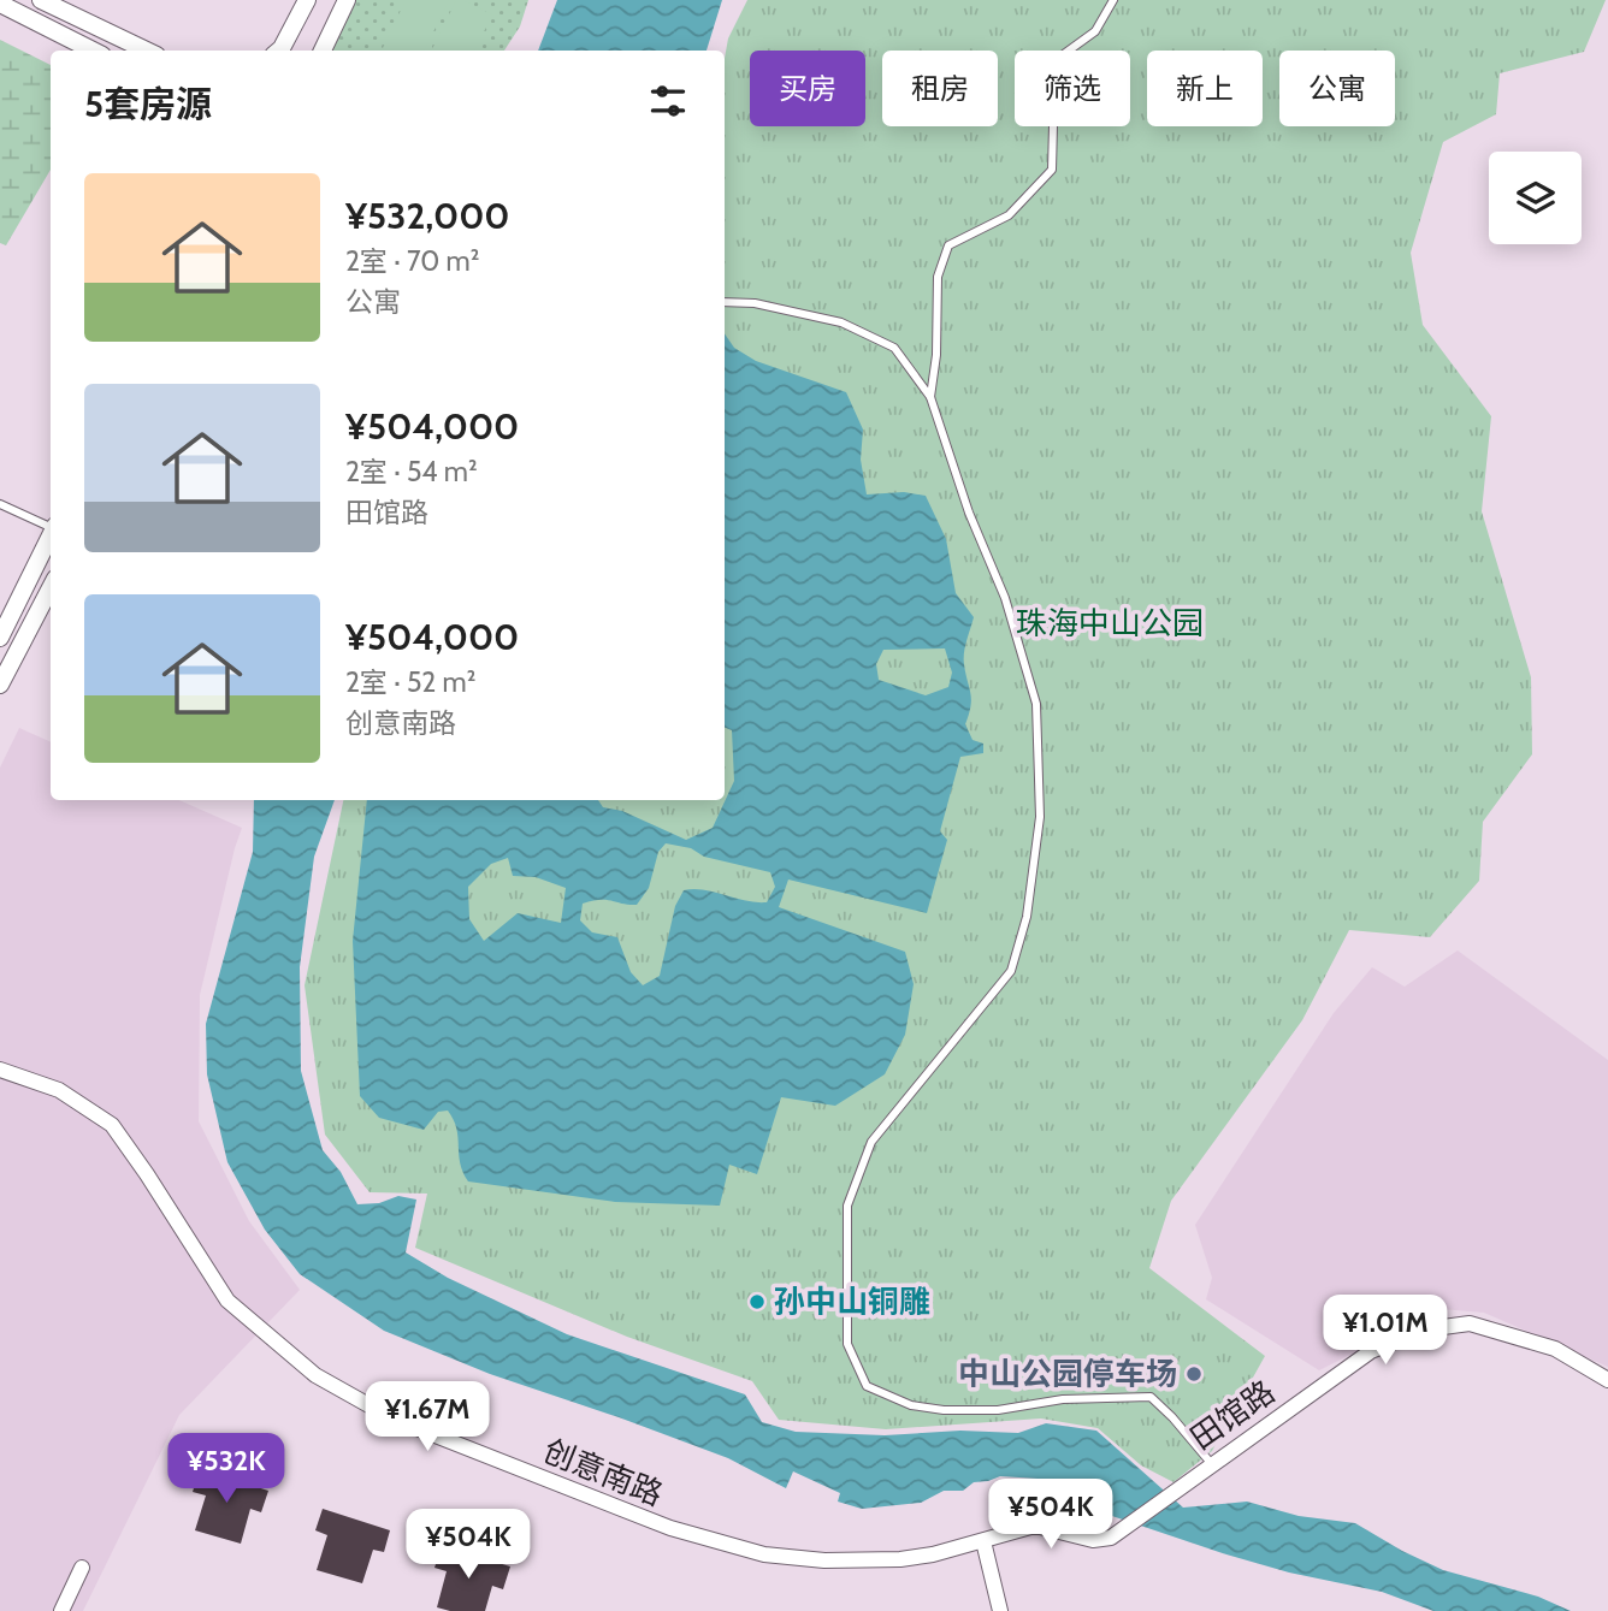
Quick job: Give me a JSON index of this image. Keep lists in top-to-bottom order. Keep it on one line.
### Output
{"streets":{"street":["田馆路","创意南路"]},"crossings":[["田馆路","创意南路"]],"parks":["珠海中山公园"],"places":["孙中山铜雕","中山公园停车场"],"page":{"chip":["买房","租房","筛选","新上","公寓"],"heading":"5套房源","list":[{"name":"¥532,000","note":"2室 · 70 m² · 公寓"},{"name":"¥504,000","note":"2室 · 54 m² · 田馆路"},{"name":"¥504,000","note":"2室 · 52 m² · 创意南路"}],"price":["¥1.01M","¥1.67M","¥532K","¥504K","¥504K"]}}
